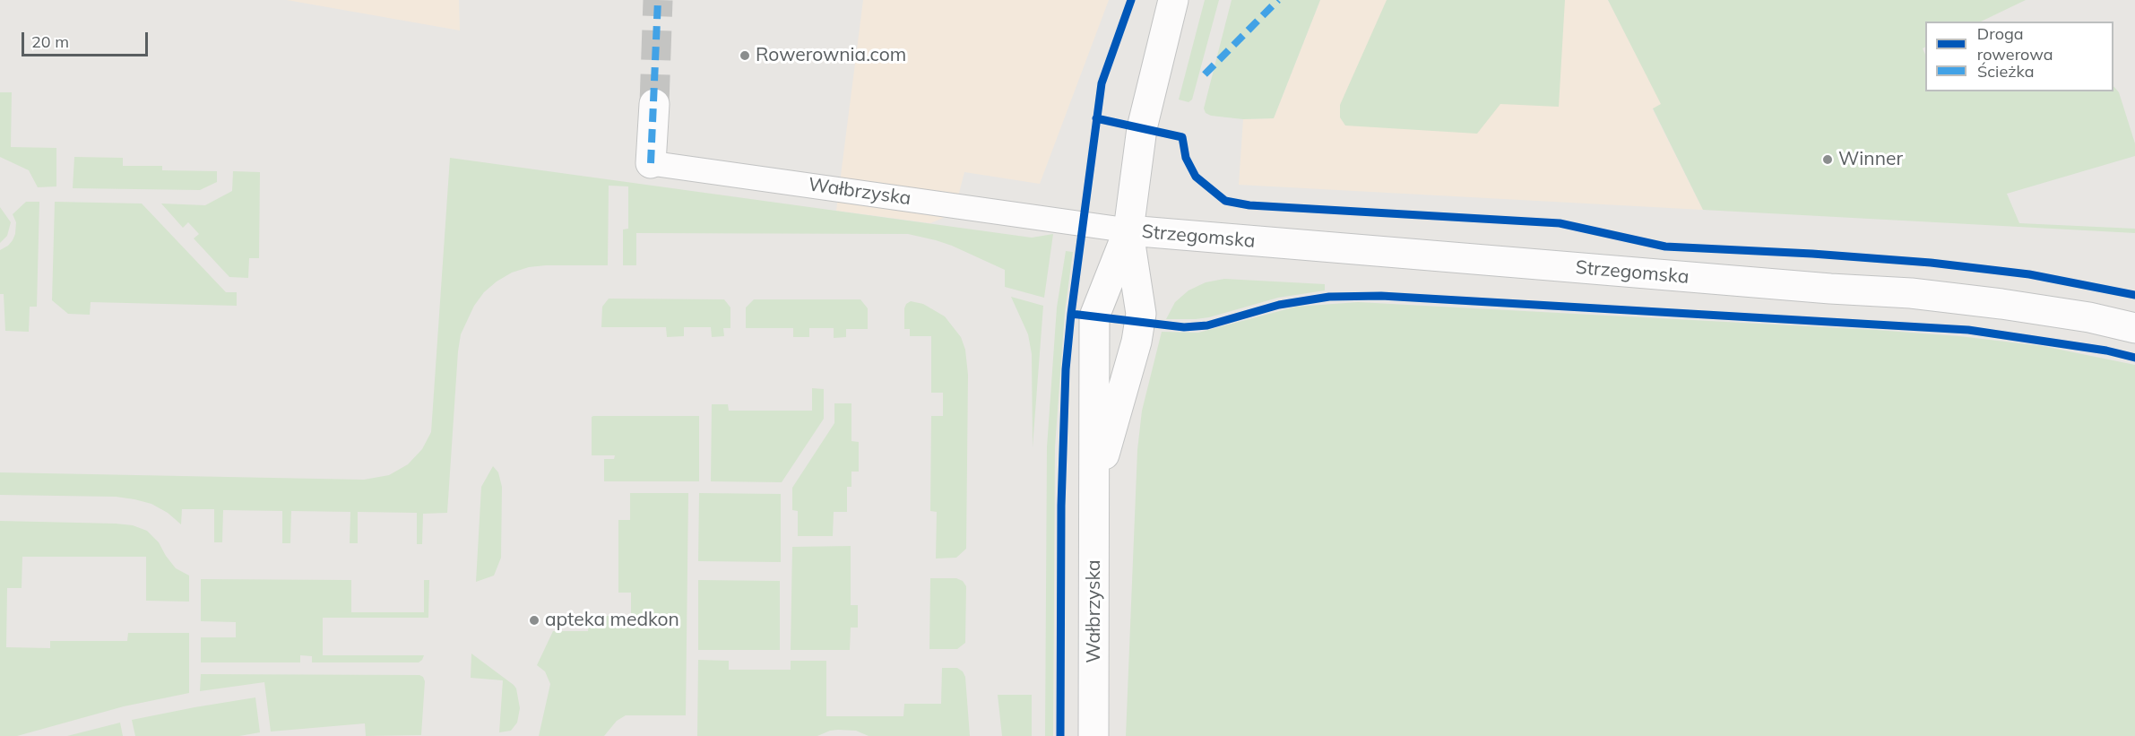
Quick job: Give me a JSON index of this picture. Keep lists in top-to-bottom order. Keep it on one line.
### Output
{"streets":{"street":["Wałbrzyska","Strzegomska"]},"crossings":[["Wałbrzyska","Strzegomska"]],"places":["Rowerownia.com","Winner","apteka medkon"],"legend":["Droga rowerowa","Ścieżka"],"scale_bar":"20 m"}
